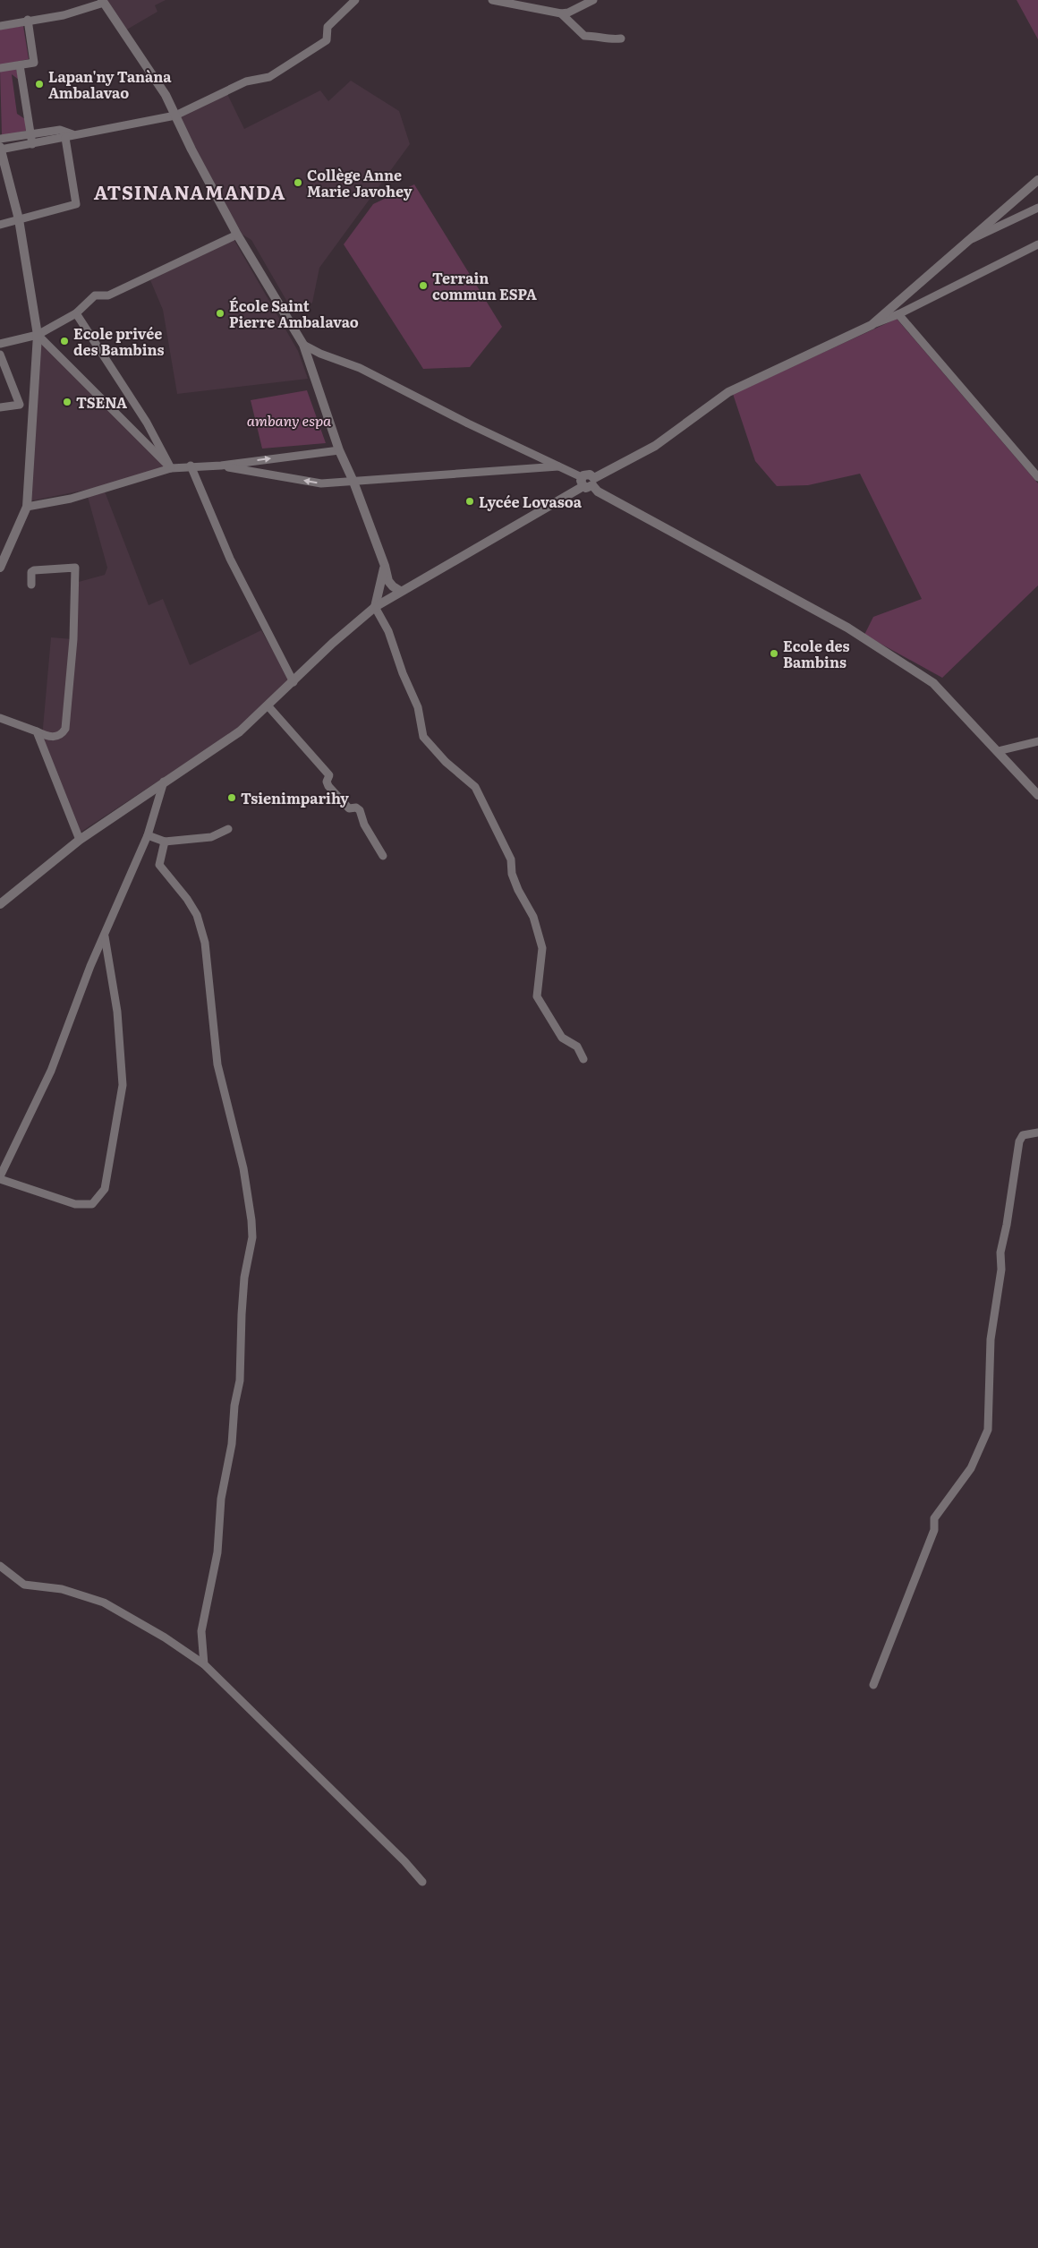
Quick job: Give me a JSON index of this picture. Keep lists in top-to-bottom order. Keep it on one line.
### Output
{"districts":["ATSINANAMANDA"],"parks":["ambany espa"],"places":["Lapan'ny Tanàna Ambalavao","Collège Anne Marie Javohey","Terrain commun ESPA","École Saint Pierre Ambalavao","Ecole privée des Bambins","TSENA","Lycée Lovasoa","Ecole des Bambins","Tsienimparihy"]}
